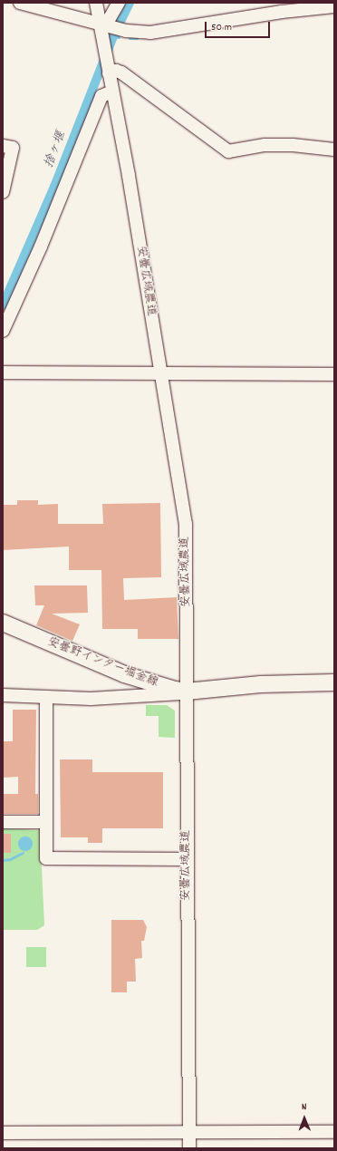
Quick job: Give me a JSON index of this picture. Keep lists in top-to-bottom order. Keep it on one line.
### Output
{"streets":{"main road":["安曇野インター堀金線"],"street":["安曇広域農道"]},"crossings":[["安曇広域農道","安曇野インター堀金線"]],"water":["捨ヶ堰"],"scale_bar":"50 m","north":"top"}
